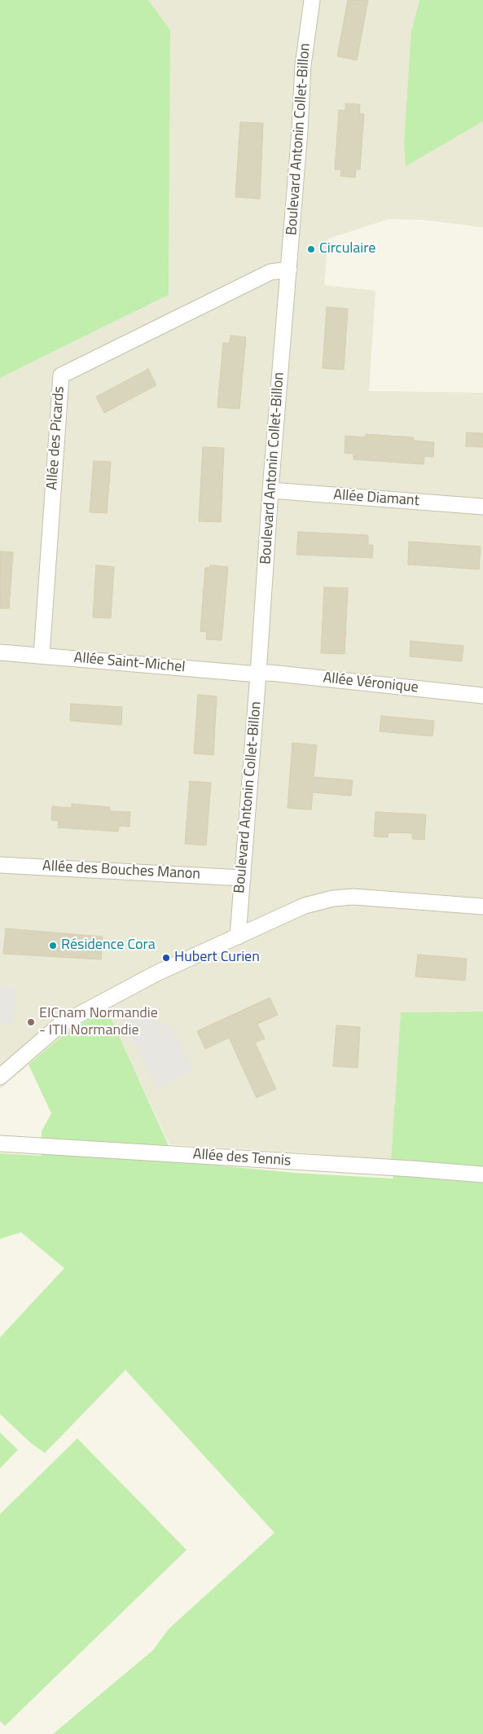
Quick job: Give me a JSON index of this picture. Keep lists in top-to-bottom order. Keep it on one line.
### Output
{"streets":{"street":["Boulevard Antonin Collet-Billon","Allée des Picards","Allée Diamant","Allée Saint-Michel","Allée Véronique","Allée des Bouches Manon","Allée des Tennis"]},"crossings":[["Boulevard Antonin Collet-Billon","Allée des Picards"],["Boulevard Antonin Collet-Billon","Allée Diamant"],["Boulevard Antonin Collet-Billon","Allée Saint-Michel"],["Boulevard Antonin Collet-Billon","Allée Véronique"],["Boulevard Antonin Collet-Billon","Allée des Bouches Manon"],["Allée des Picards","Allée Saint-Michel"],["Allée Saint-Michel","Allée Véronique"]],"places":["Circulaire","Résidence Cora","Hubert Curien","EICnam Normandie - ITII Normandie"]}
